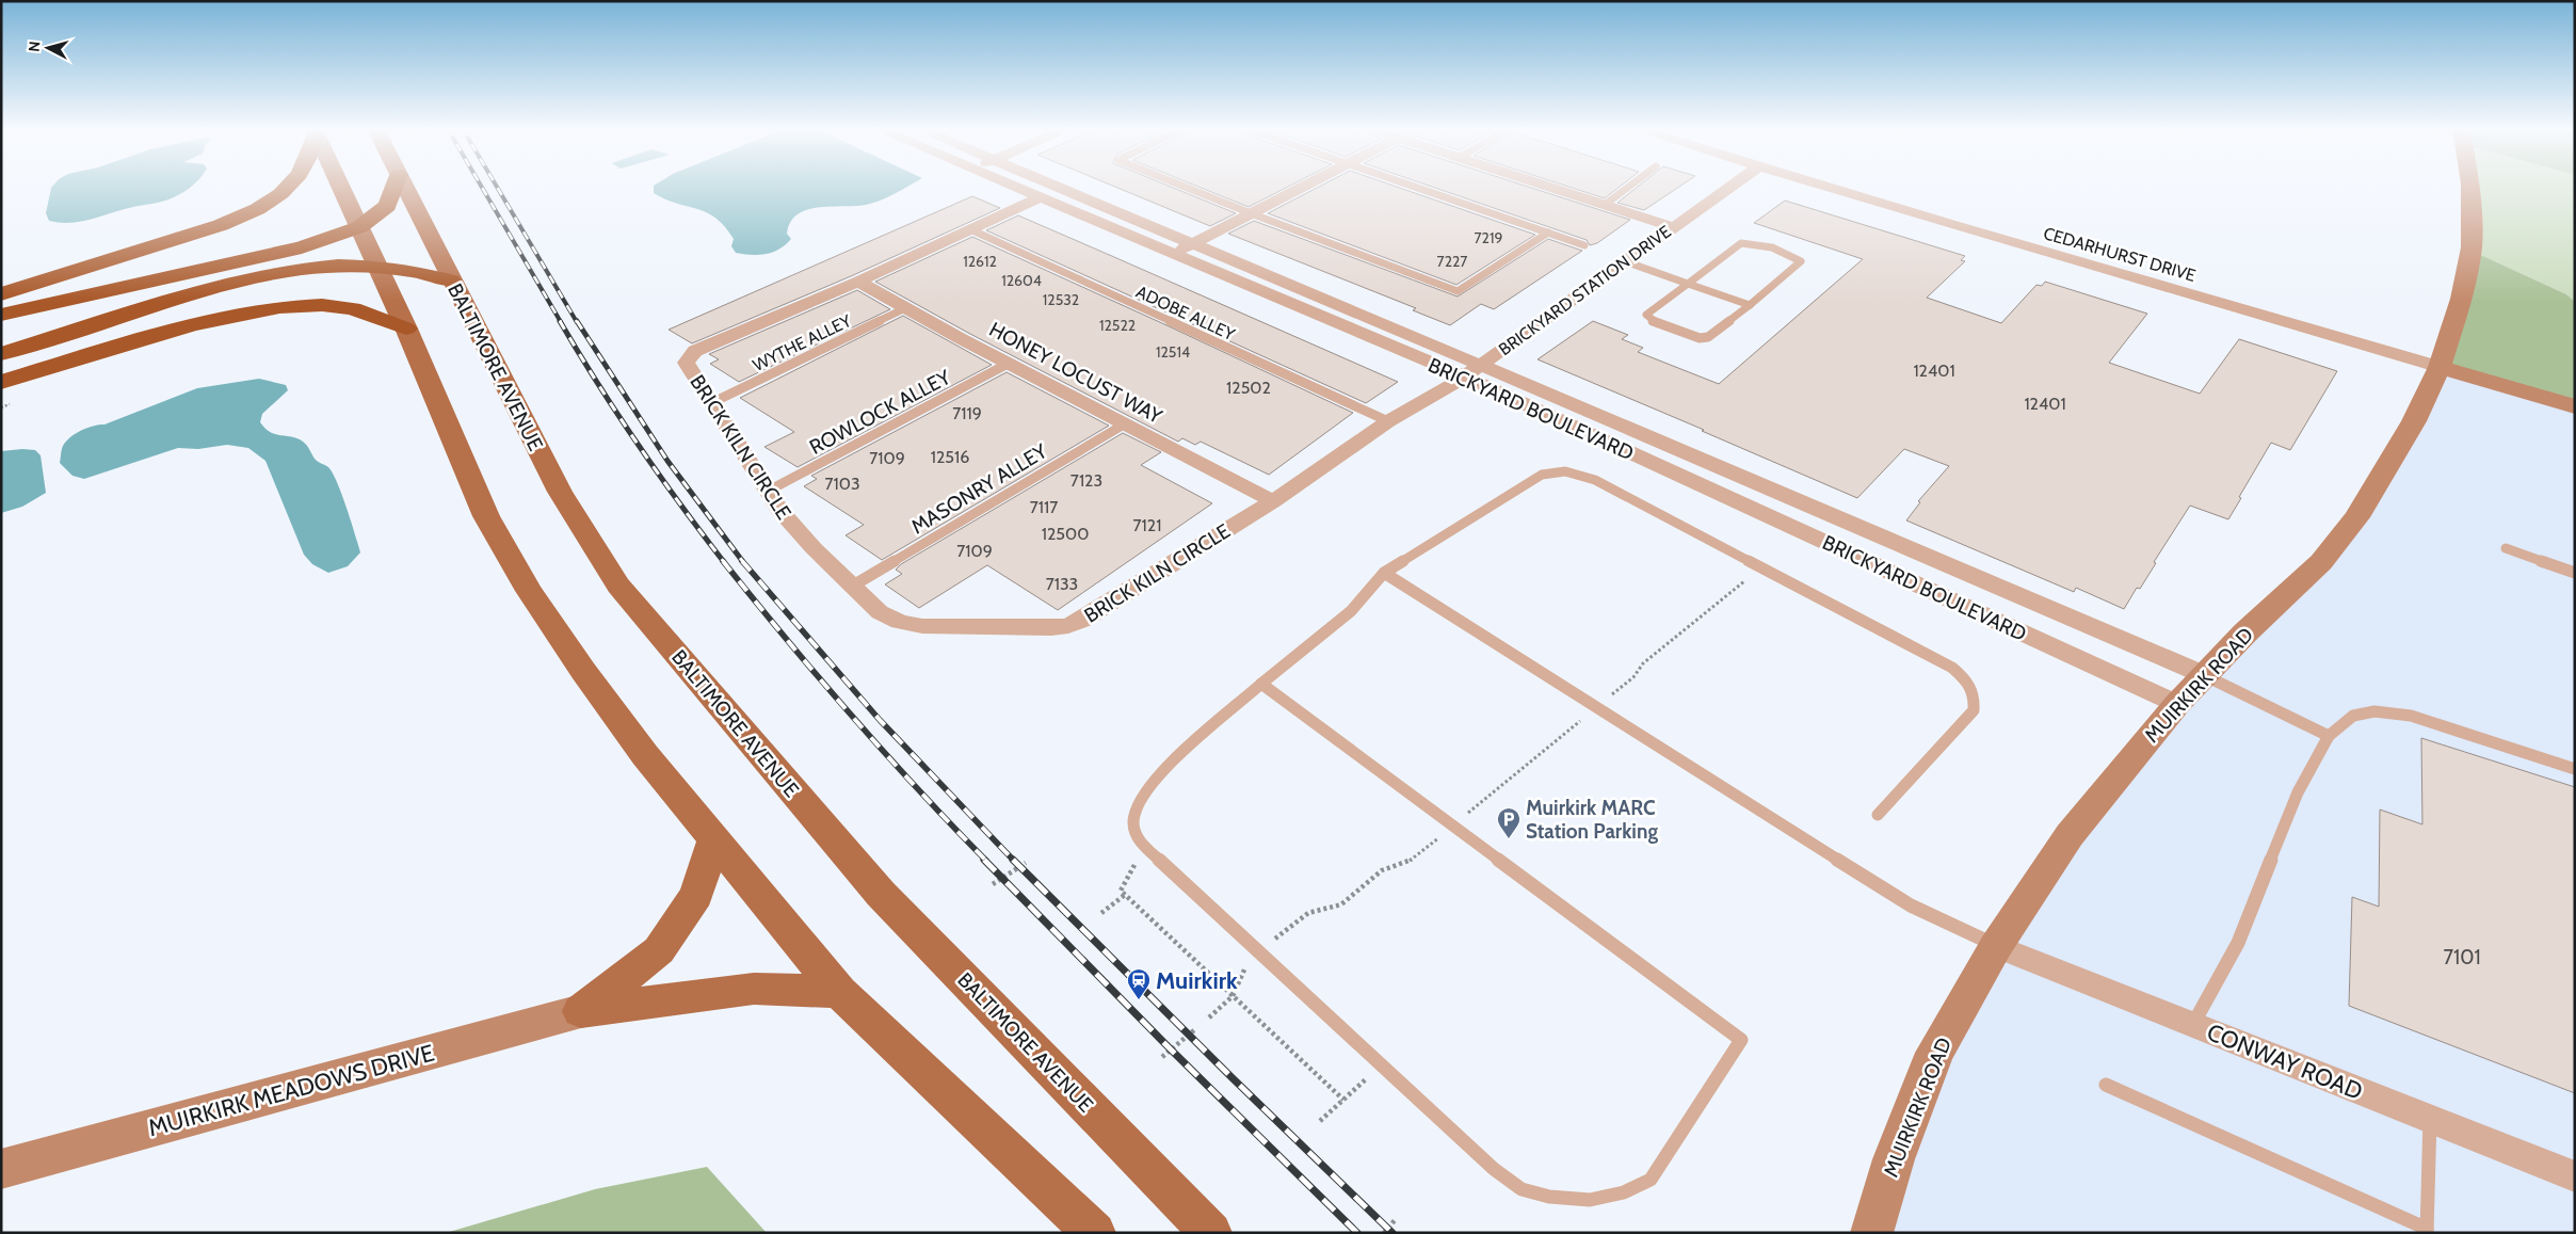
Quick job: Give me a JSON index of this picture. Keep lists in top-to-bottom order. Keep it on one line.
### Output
{"streets":{"main road":["BALTIMORE AVENUE","MUIRKIRK ROAD","MUIRKIRK MEADOWS DRIVE"],"street":["CEDARHURST DRIVE","BRICKYARD STATION DRIVE","HONEY LOCUST WAY","BRICKYARD BOULEVARD","BRICK KILN CIRCLE","CONWAY ROAD"],"lane":["ADOBE ALLEY","WYTHE ALLEY","ROWLOCK ALLEY","MASONRY ALLEY"]},"crossings":[["CEDARHURST DRIVE","MUIRKIRK ROAD"],["BRICKYARD STATION DRIVE","BRICKYARD BOULEVARD"],["BRICKYARD STATION DRIVE","BRICK KILN CIRCLE"],["ADOBE ALLEY","BRICK KILN CIRCLE"],["WYTHE ALLEY","HONEY LOCUST WAY"],["WYTHE ALLEY","BRICK KILN CIRCLE"],["HONEY LOCUST WAY","ROWLOCK ALLEY"],["HONEY LOCUST WAY","BRICK KILN CIRCLE"],["HONEY LOCUST WAY","MASONRY ALLEY"],["BRICKYARD BOULEVARD","BRICK KILN CIRCLE"],["BRICKYARD BOULEVARD","MUIRKIRK ROAD"],["ROWLOCK ALLEY","BRICK KILN CIRCLE"],["BRICK KILN CIRCLE","MASONRY ALLEY"],["MUIRKIRK ROAD","CONWAY ROAD"]],"places":{"parking":["Muirkirk MARC Station Parking"],"station":["Muirkirk"]},"house_numbers":["7219","12612","7227","12604","12532","12522","12514","12401","12502","12401","7119","12516","7109","7123","7103","7117","7121","12500","7109","7133","7101"],"north":"left"}
